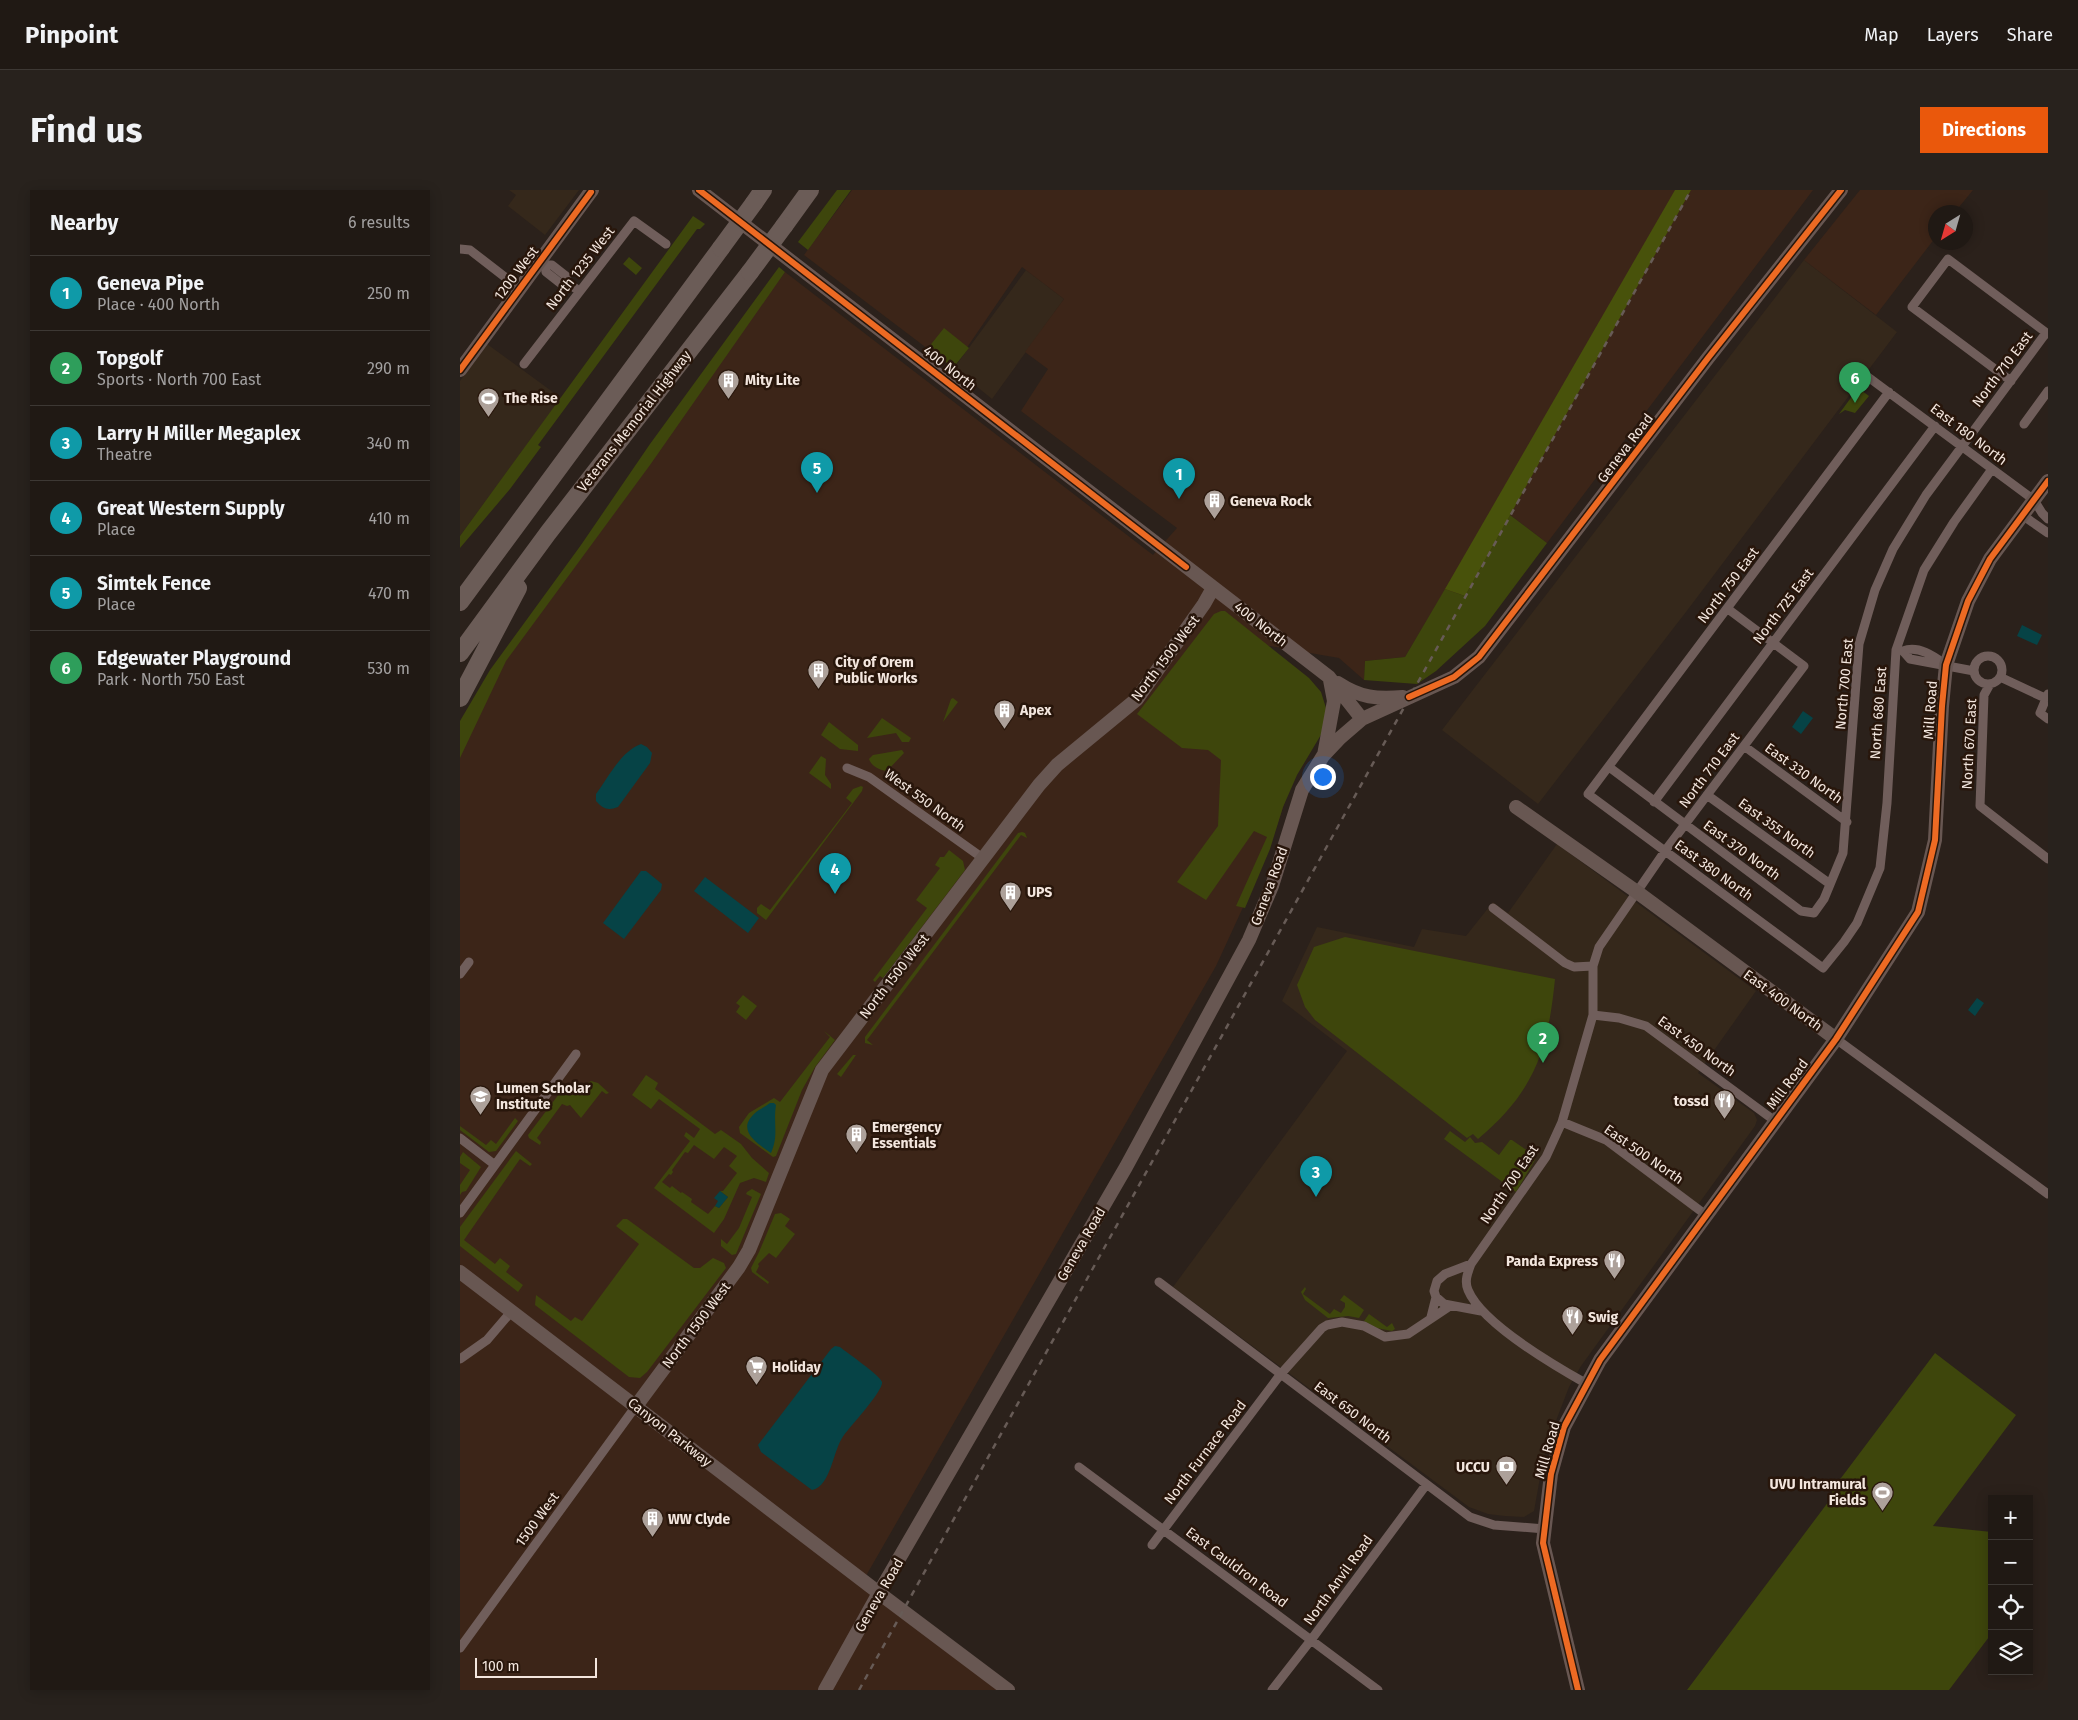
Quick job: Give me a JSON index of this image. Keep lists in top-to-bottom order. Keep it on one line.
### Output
{"streets":{"highway":["Veterans Memorial Highway"],"main road":["1200 West","400 North","Geneva Road","North 1500 West","Mill Road","East 400 North","Canyon Parkway"],"street":["North 1235 West","North 710 East","East 180 North","North 750 East","North 725 East","North 700 East","North 680 East","North 670 East","East 330 North","West 550 North","East 355 North","East 370 North","East 380 North","East 450 North","East 500 North","East 650 North","North Furnace Road","1500 West","East Cauldron Road","North Anvil Road"]},"crossings":[["400 North","Geneva Road"],["400 North","North 1500 West"],["North 710 East","East 180 North"],["North 710 East","North 725 East"],["North 710 East","North 700 East"],["North 710 East","East 330 North"],["North 710 East","East 355 North"],["North 710 East","East 370 North"],["North 710 East","East 380 North"],["North 710 East","East 400 North"],["East 180 North","North 750 East"],["East 180 North","North 725 East"],["East 180 North","North 700 East"],["East 180 North","Mill Road"],["East 180 North","North 680 East"],["Geneva Road","Canyon Parkway"],["North 750 East","East 370 North"],["North 750 East","East 380 North"],["North 725 East","East 370 North"],["North 1500 West","West 550 North"],["North 1500 West","Canyon Parkway"],["North 1500 West","1500 West"],["North 700 East","East 330 North"],["North 700 East","East 355 North"],["North 700 East","East 370 North"],["North 700 East","East 400 North"],["North 700 East","East 450 North"],["North 700 East","East 500 North"],["Mill Road","East 400 North"],["Mill Road","East 450 North"],["Mill Road","East 500 North"],["Mill Road","East 650 North"],["North 680 East","East 380 North"],["East 650 North","North Furnace Road"],["East 650 North","North Anvil Road"],["Canyon Parkway","1500 West"],["North Furnace Road","East Cauldron Road"],["East Cauldron Road","North Anvil Road"]],"places":{"building":["Mity Lite","Geneva Rock","City of Orem Public Works","Apex","UPS","Emergency Essentials","WW Clyde"],"sports":["The Rise","UVU Intramural Fields"],"school or university":["Lumen Scholar Institute"],"restaurant":["tossd","Panda Express","Swig"],"supermarket":["Holiday"],"bank":["UCCU"]},"scale_bar":"100 m","north":"bottom left","page":{"header":"Pinpoint","nav":["Map","Layers","Share"],"buttons":"Directions","title":"Find us","heading":["Nearby","6 results"],"list":[{"mark":"1","name":"Geneva Pipe","note":"Place · 400 North","value":"250 m"},{"mark":"2","name":"Topgolf","note":"Sports · North 700 East","value":"290 m"},{"mark":"3","name":"Larry H Miller Megaplex","note":"Theatre","value":"340 m"},{"mark":"4","name":"Great Western Supply","note":"Place","value":"410 m"},{"mark":"5","name":"Simtek Fence","note":"Place","value":"470 m"},{"mark":"6","name":"Edgewater Playground","note":"Park · North 750 East","value":"530 m"}],"pins":["6","5","1","4","2","3"],"map_buttons":["+","−"],"scale":"100 m"}}
